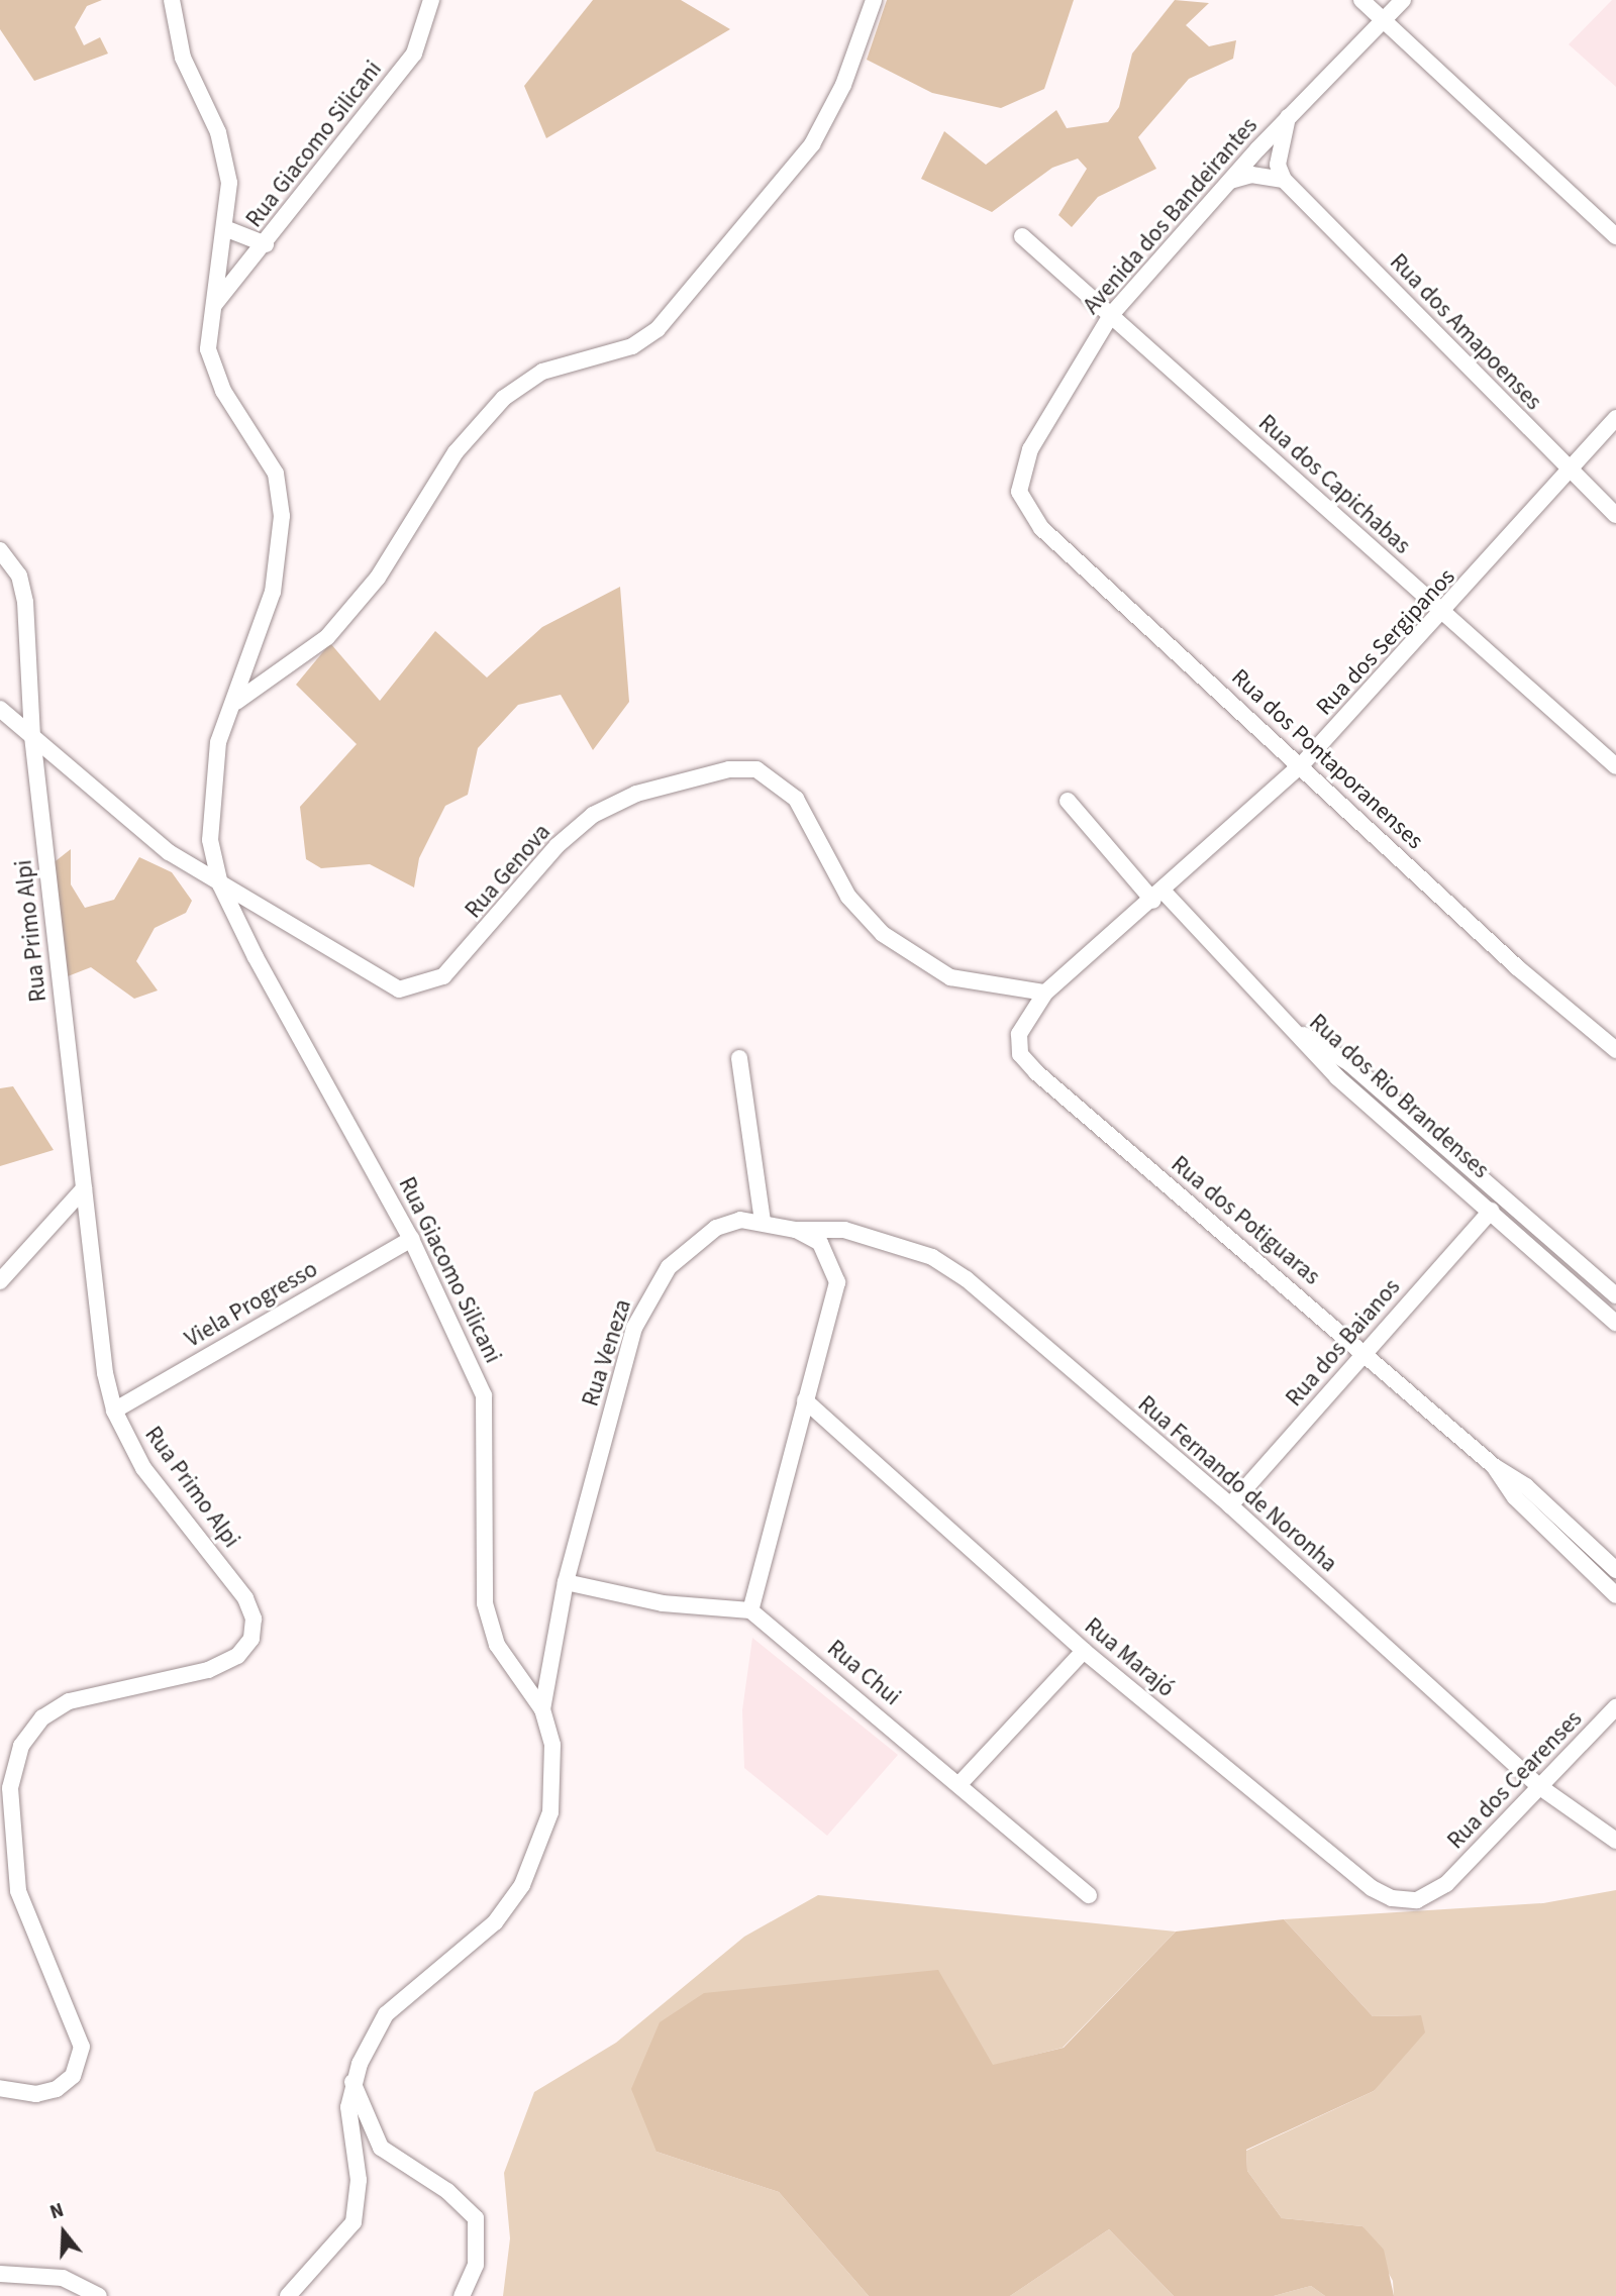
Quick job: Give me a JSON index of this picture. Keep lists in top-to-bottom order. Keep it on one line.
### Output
{"streets":{"street":["Rua Giacomo Silicani","Avenida dos Bandeirantes","Rua dos Amapoenses","Rua dos Capichabas","Rua dos Sergipanos","Rua dos Pontaporanenses","Rua Genova","Rua Primo Alpi","Rua dos Rio Brandenses","Rua dos Potiguaras","Viela Progresso","Rua dos Baianos","Rua Veneza","Rua Fernando de Noronha","Rua Marajó","Rua Chui","Rua dos Cearenses"]},"crossings":[["Rua Giacomo Silicani","Rua Genova"],["Rua Giacomo Silicani","Viela Progresso"],["Rua Giacomo Silicani","Rua Veneza"],["Avenida dos Bandeirantes","Rua dos Capichabas"],["Avenida dos Bandeirantes","Rua dos Pontaporanenses"],["Rua dos Amapoenses","Rua dos Sergipanos"],["Rua dos Capichabas","Rua dos Sergipanos"],["Rua dos Sergipanos","Rua dos Pontaporanenses"],["Rua dos Sergipanos","Rua Genova"],["Rua dos Sergipanos","Rua dos Potiguaras"],["Rua Genova","Rua Primo Alpi"],["Rua Genova","Rua dos Potiguaras"],["Rua Primo Alpi","Viela Progresso"],["Rua dos Rio Brandenses","Rua dos Baianos"],["Rua dos Potiguaras","Rua dos Baianos"],["Rua dos Baianos","Rua Fernando de Noronha"],["Rua Veneza","Rua Fernando de Noronha"],["Rua Veneza","Rua Marajó"],["Rua Veneza","Rua Chui"],["Rua Fernando de Noronha","Rua dos Cearenses"],["Rua Marajó","Rua dos Cearenses"]],"north":"top"}
